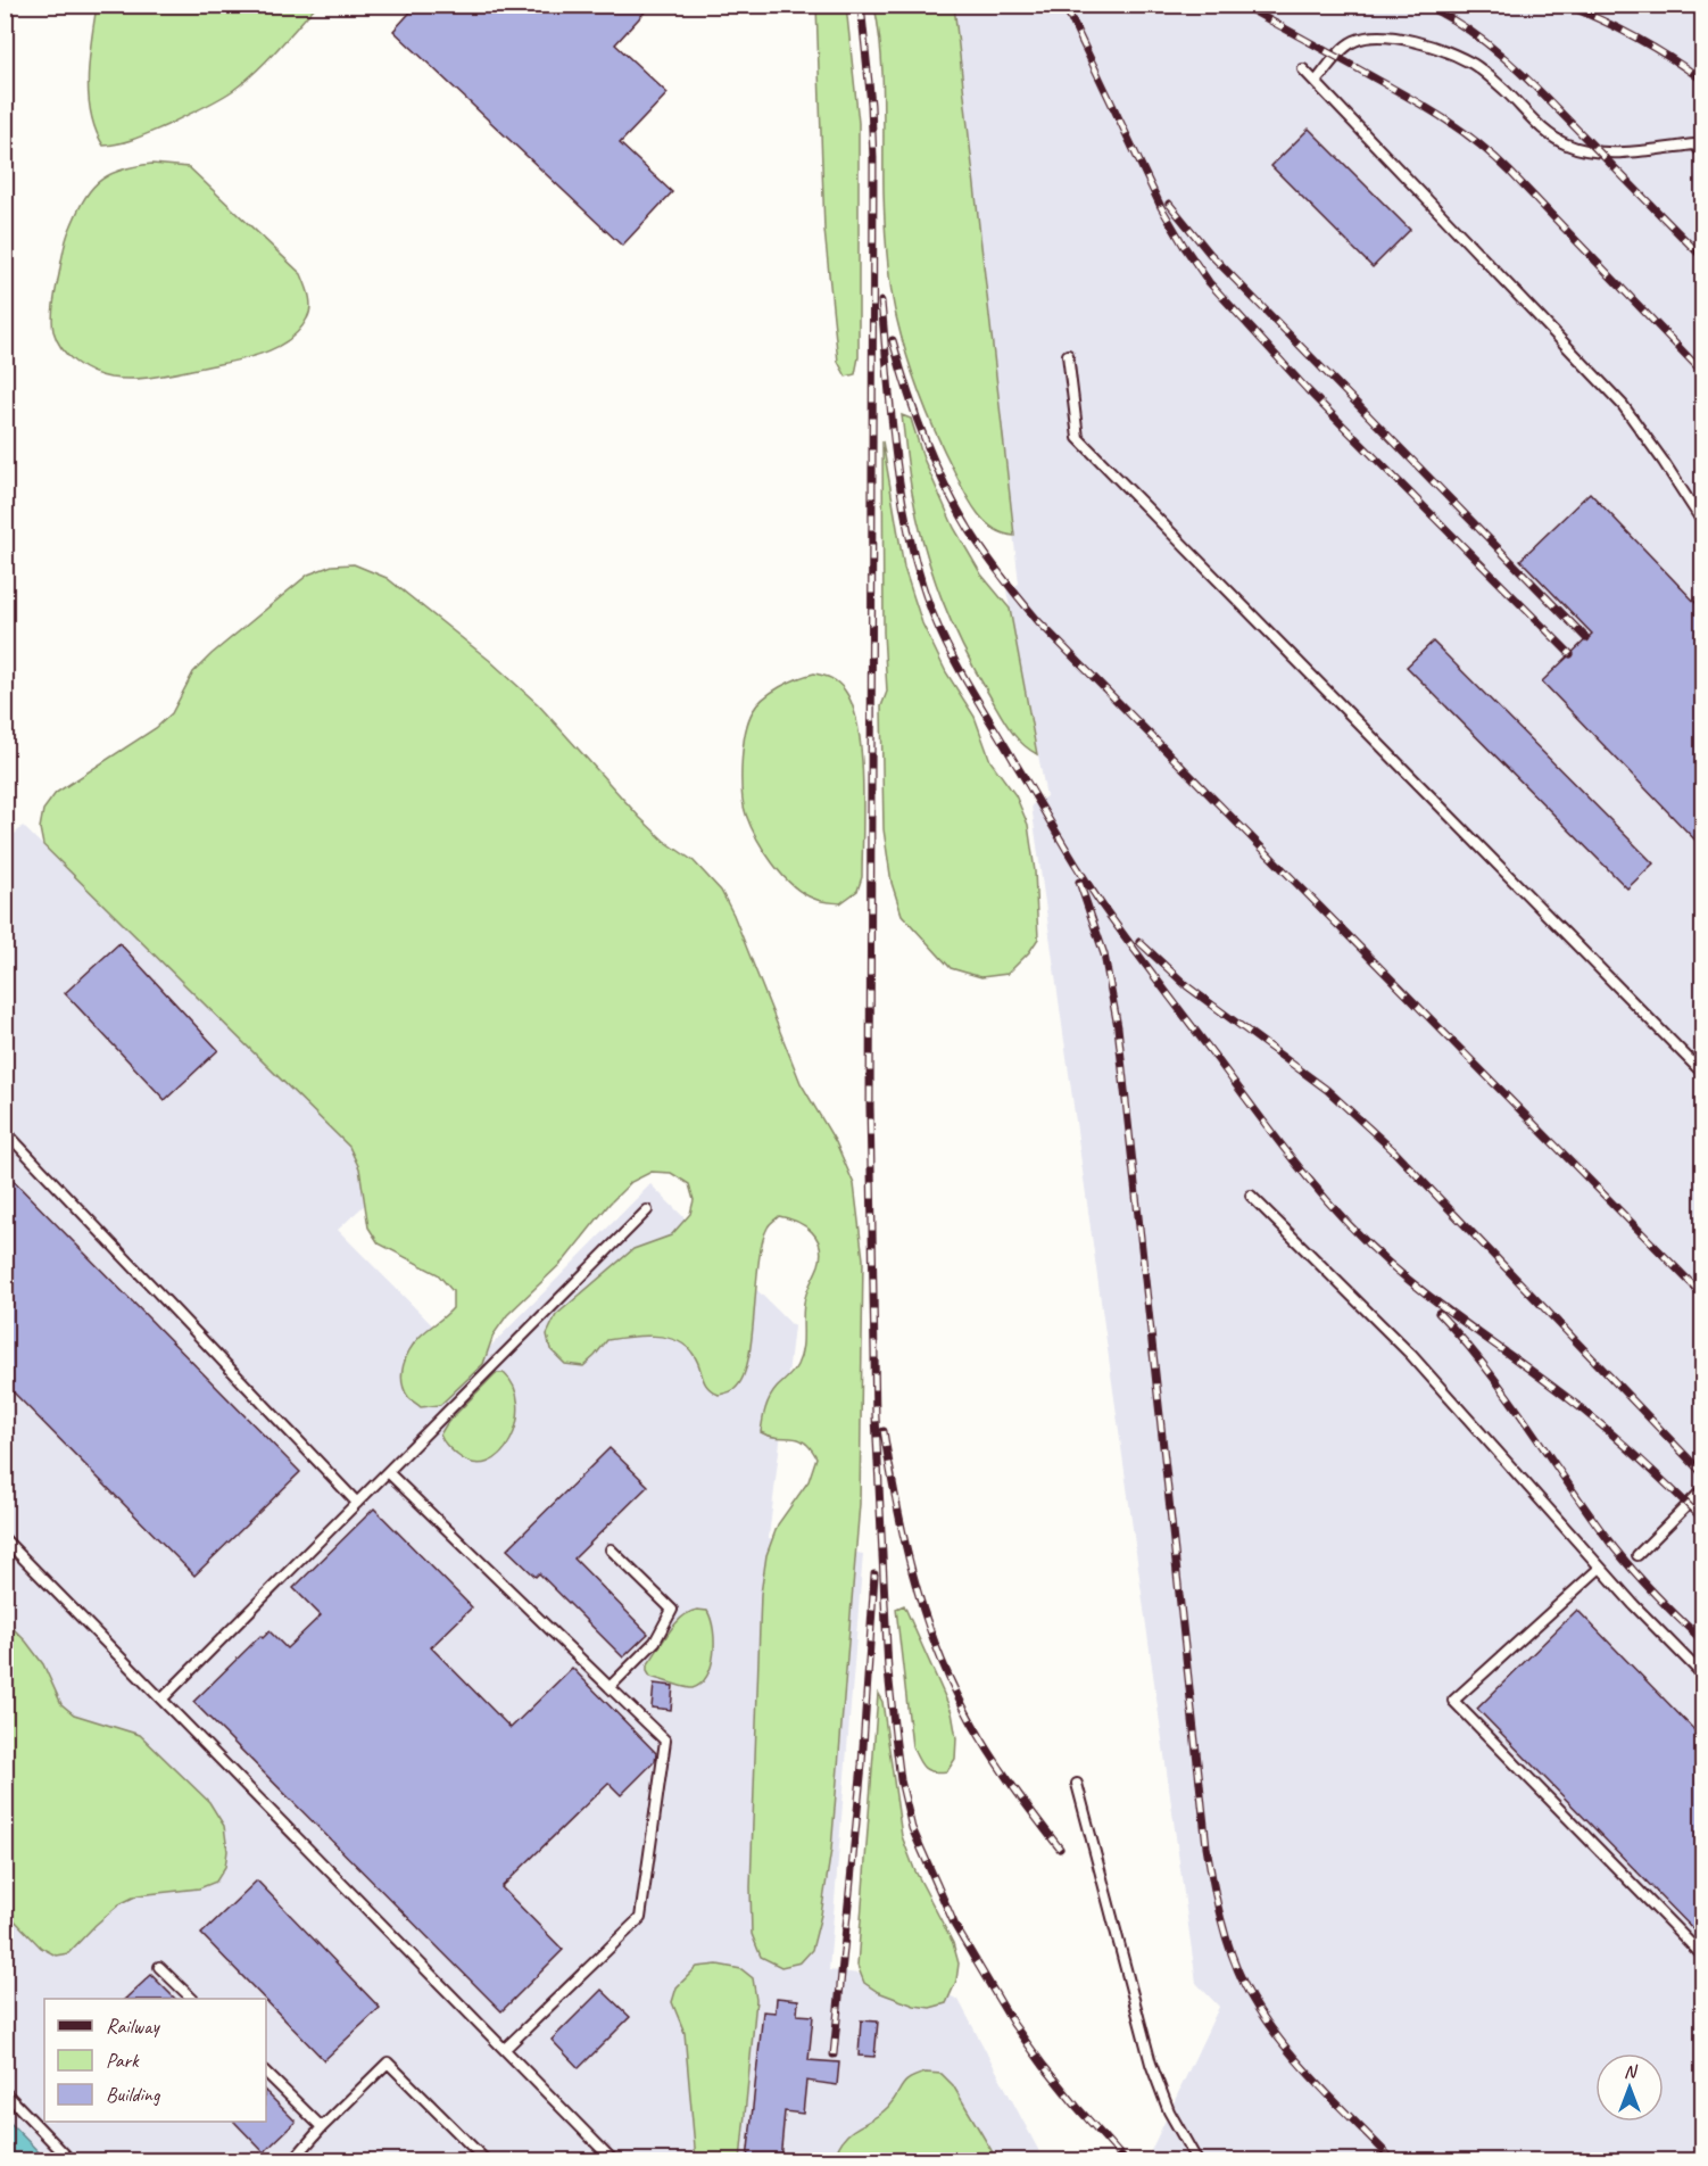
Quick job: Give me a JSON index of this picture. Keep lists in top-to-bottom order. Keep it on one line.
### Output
{"legend":["Railway","Park","Building"],"north":"top"}
